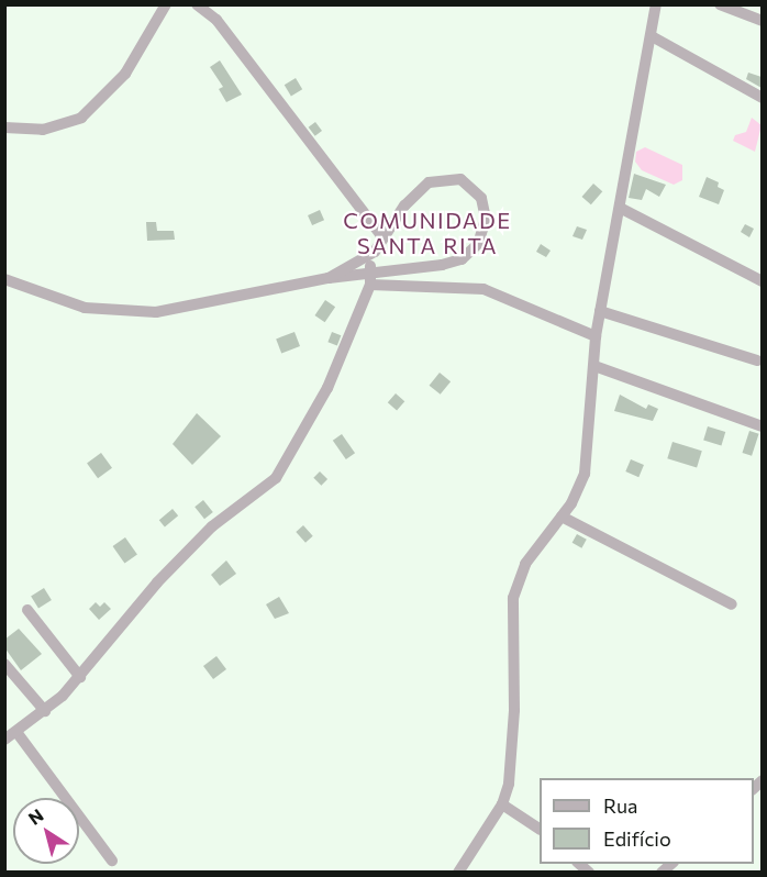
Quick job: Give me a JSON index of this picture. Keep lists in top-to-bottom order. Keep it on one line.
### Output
{"districts":["COMUNIDADE SANTA RITA"],"legend":["Rua","Edifício"],"north":"top left"}
